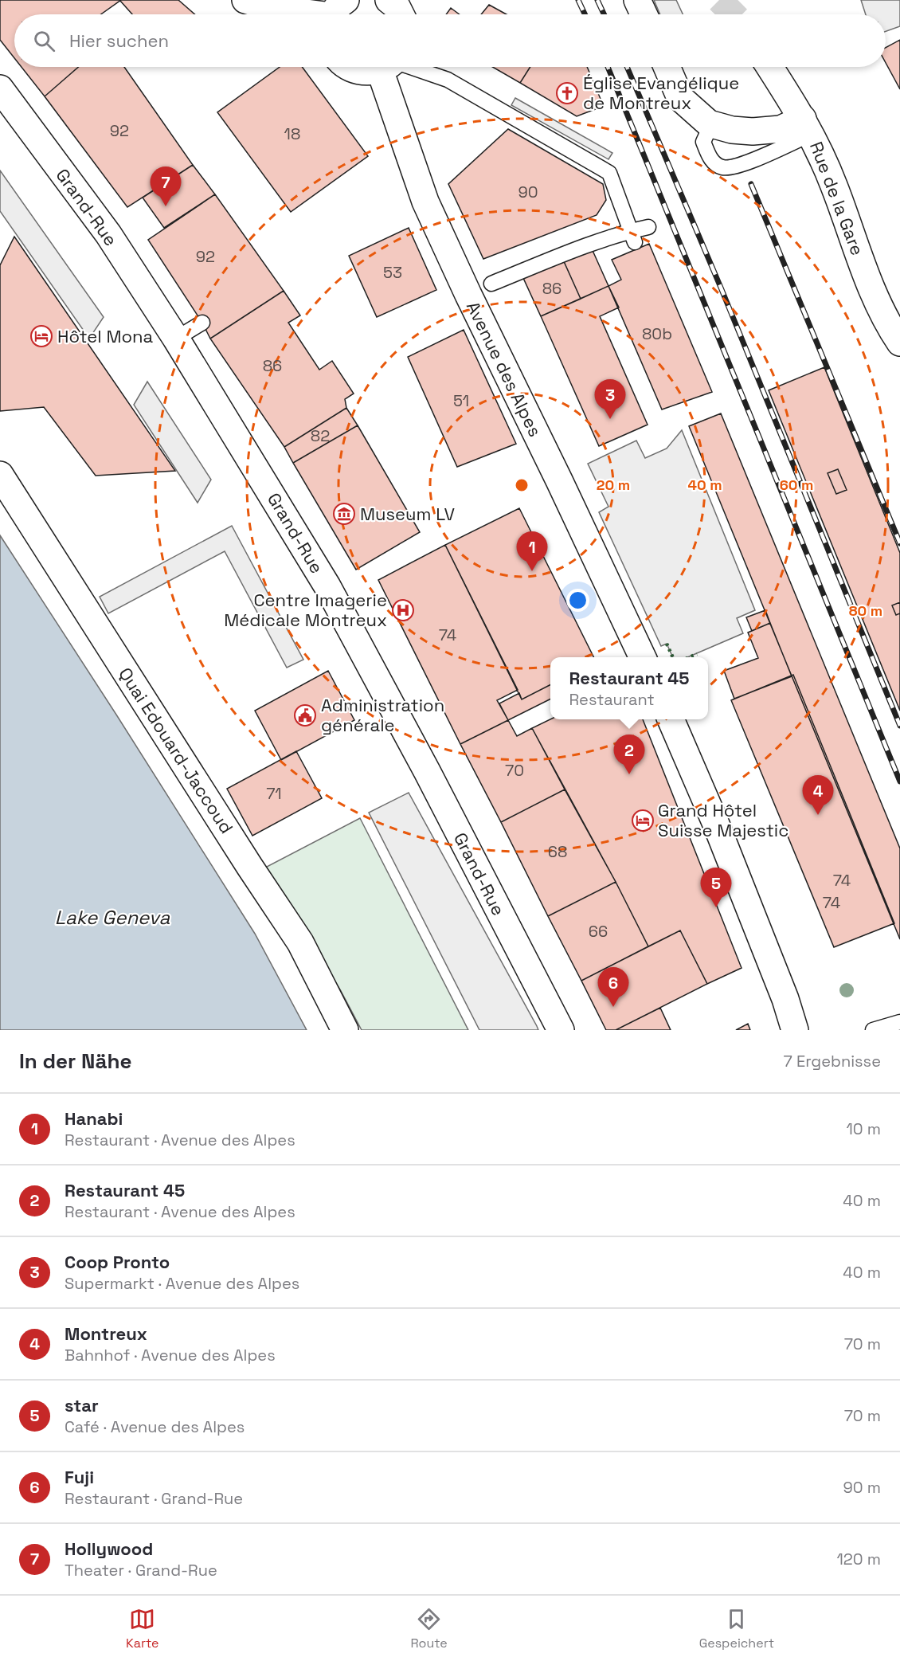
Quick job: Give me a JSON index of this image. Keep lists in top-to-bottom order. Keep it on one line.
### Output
{"streets":{"street":["Rue de la Gare","Grand-Rue","Avenue des Alpes","Quai Edouard-Jaccoud"]},"water":["Lake Geneva"],"places":{"church":["Église Evangélique de Montreux"],"hotel":["Hôtel Mona","Grand Hôtel Suisse Majestic"],"museum":["Museum LV"],"hospital":["Centre Imagerie Médicale Montreux"],"public building":["Administration générale"]},"house_numbers":["92","18","90","92","53","86","80b","86","51","82","74","70","71","68","74","74","66"],"page":{"search":"Hier suchen","pins":["7","3","1","2","4","5","6"],"popup":["Restaurant 45","Restaurant"],"heading":["In der Nähe","7 Ergebnisse"],"list":[{"mark":"1","name":"Hanabi","note":"Restaurant · Avenue des Alpes","value":"10 m"},{"mark":"2","name":"Restaurant 45","note":"Restaurant · Avenue des Alpes","value":"40 m"},{"mark":"3","name":"Coop Pronto","note":"Supermarkt · Avenue des Alpes","value":"40 m"},{"mark":"4","name":"Montreux","note":"Bahnhof · Avenue des Alpes","value":"70 m"},{"mark":"5","name":"star","note":"Café · Avenue des Alpes","value":"70 m"},{"mark":"6","name":"Fuji","note":"Restaurant · Grand-Rue","value":"90 m"},{"mark":"7","name":"Hollywood","note":"Theater · Grand-Rue","value":"120 m"}],"nav":["Karte","Route","Gespeichert"]},"rings":["20 m","40 m","60 m","80 m"]}
